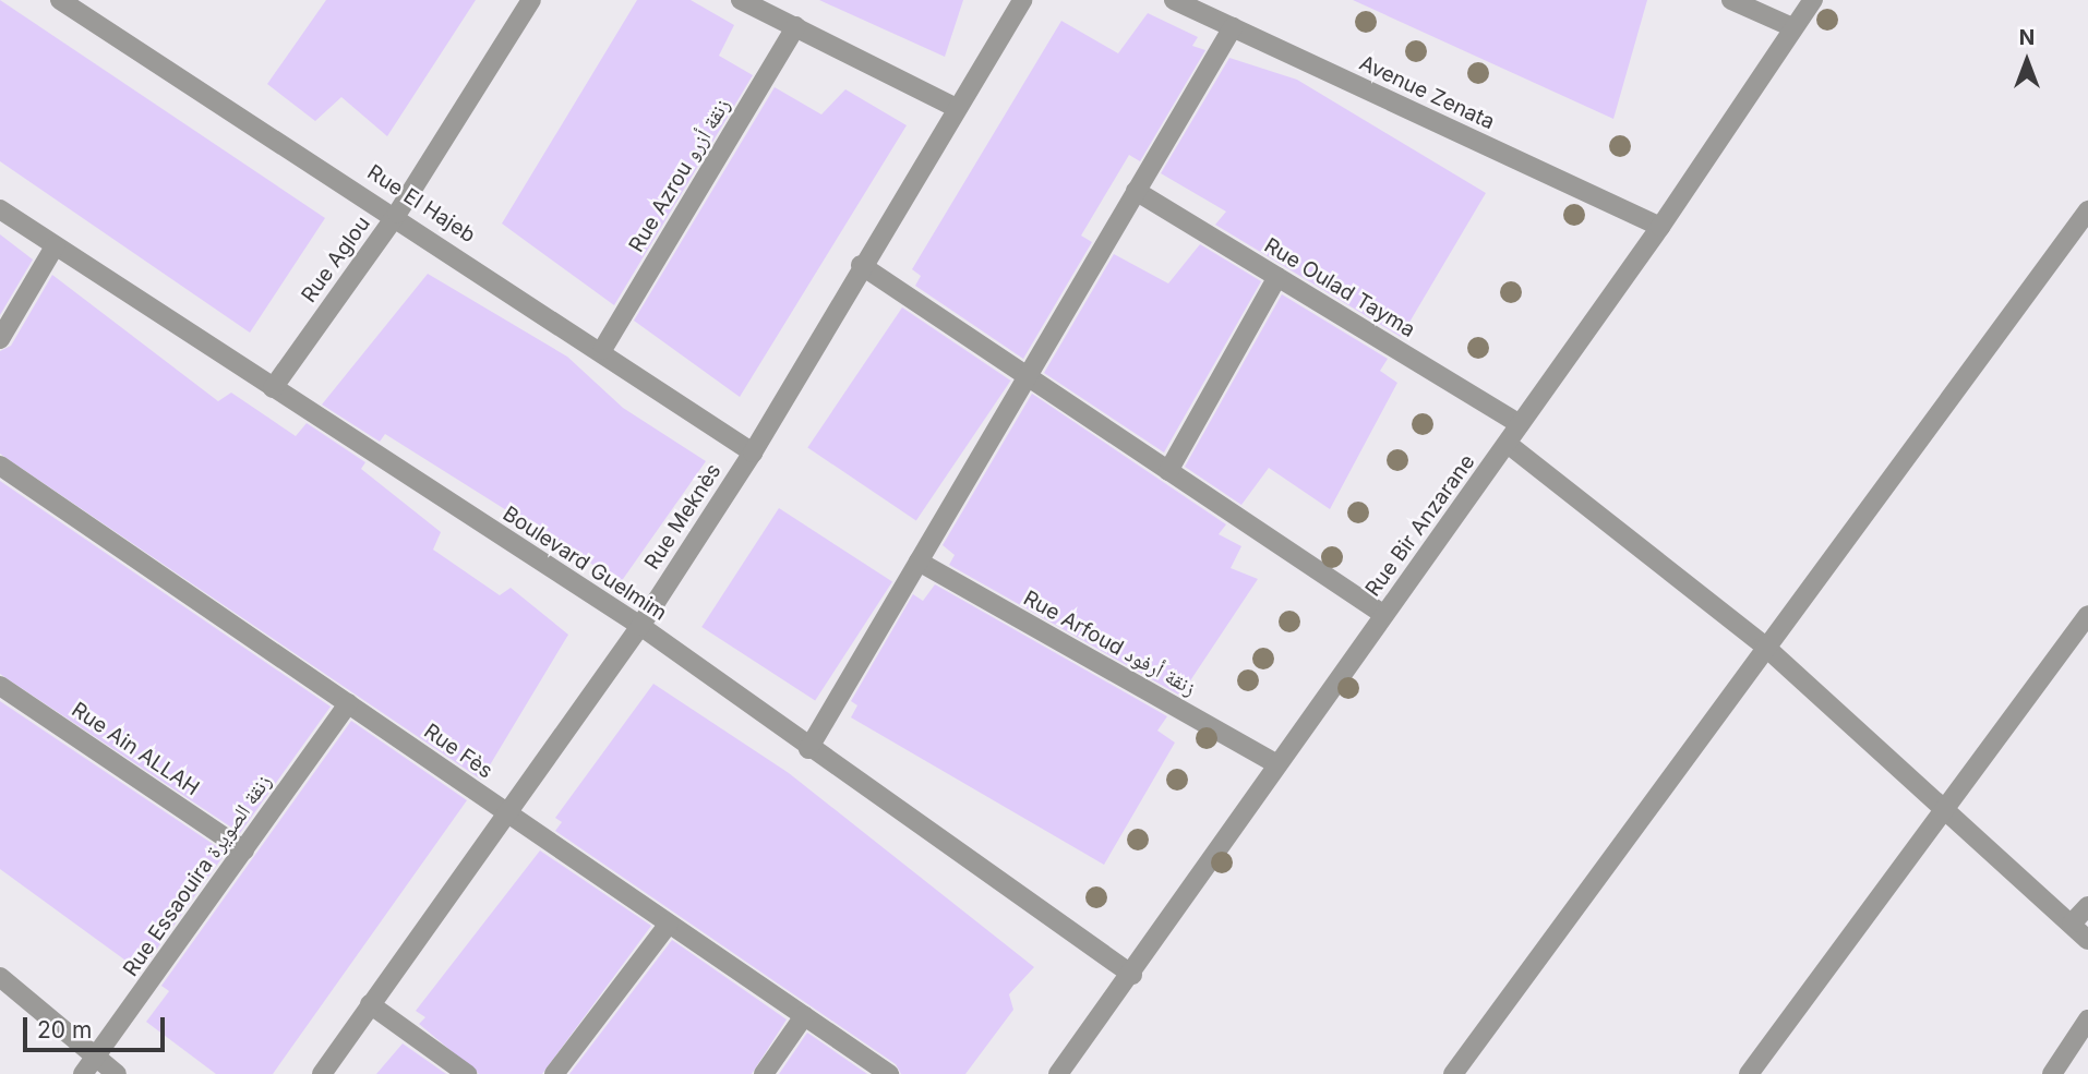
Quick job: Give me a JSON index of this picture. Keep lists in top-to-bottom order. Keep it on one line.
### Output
{"streets":{"street":["Avenue Zenata","Rue Azrou زنقة أزرو","Rue El Hajeb","Rue Aglou","Rue Oulad Tayma","Rue Meknès","Rue Bir Anzarane","Boulevard Guelmim","Rue Arfoud زنقة أرفود","Rue Ain ALLAH","Rue Fès","Rue Essaouira زنقة الصويرة"]},"crossings":[["Avenue Zenata","Rue Bir Anzarane"],["Rue Azrou زنقة أزرو","Rue El Hajeb"],["Rue El Hajeb","Rue Aglou"],["Rue El Hajeb","Rue Meknès"],["Rue Aglou","Boulevard Guelmim"],["Rue Oulad Tayma","Rue Bir Anzarane"],["Rue Meknès","Boulevard Guelmim"],["Rue Meknès","Rue Fès"],["Rue Bir Anzarane","Boulevard Guelmim"],["Rue Bir Anzarane","Rue Arfoud زنقة أرفود"],["Rue Ain ALLAH","Rue Essaouira زنقة الصويرة"],["Rue Fès","Rue Essaouira زنقة الصويرة"]],"scale_bar":"20 m","north":"top"}
